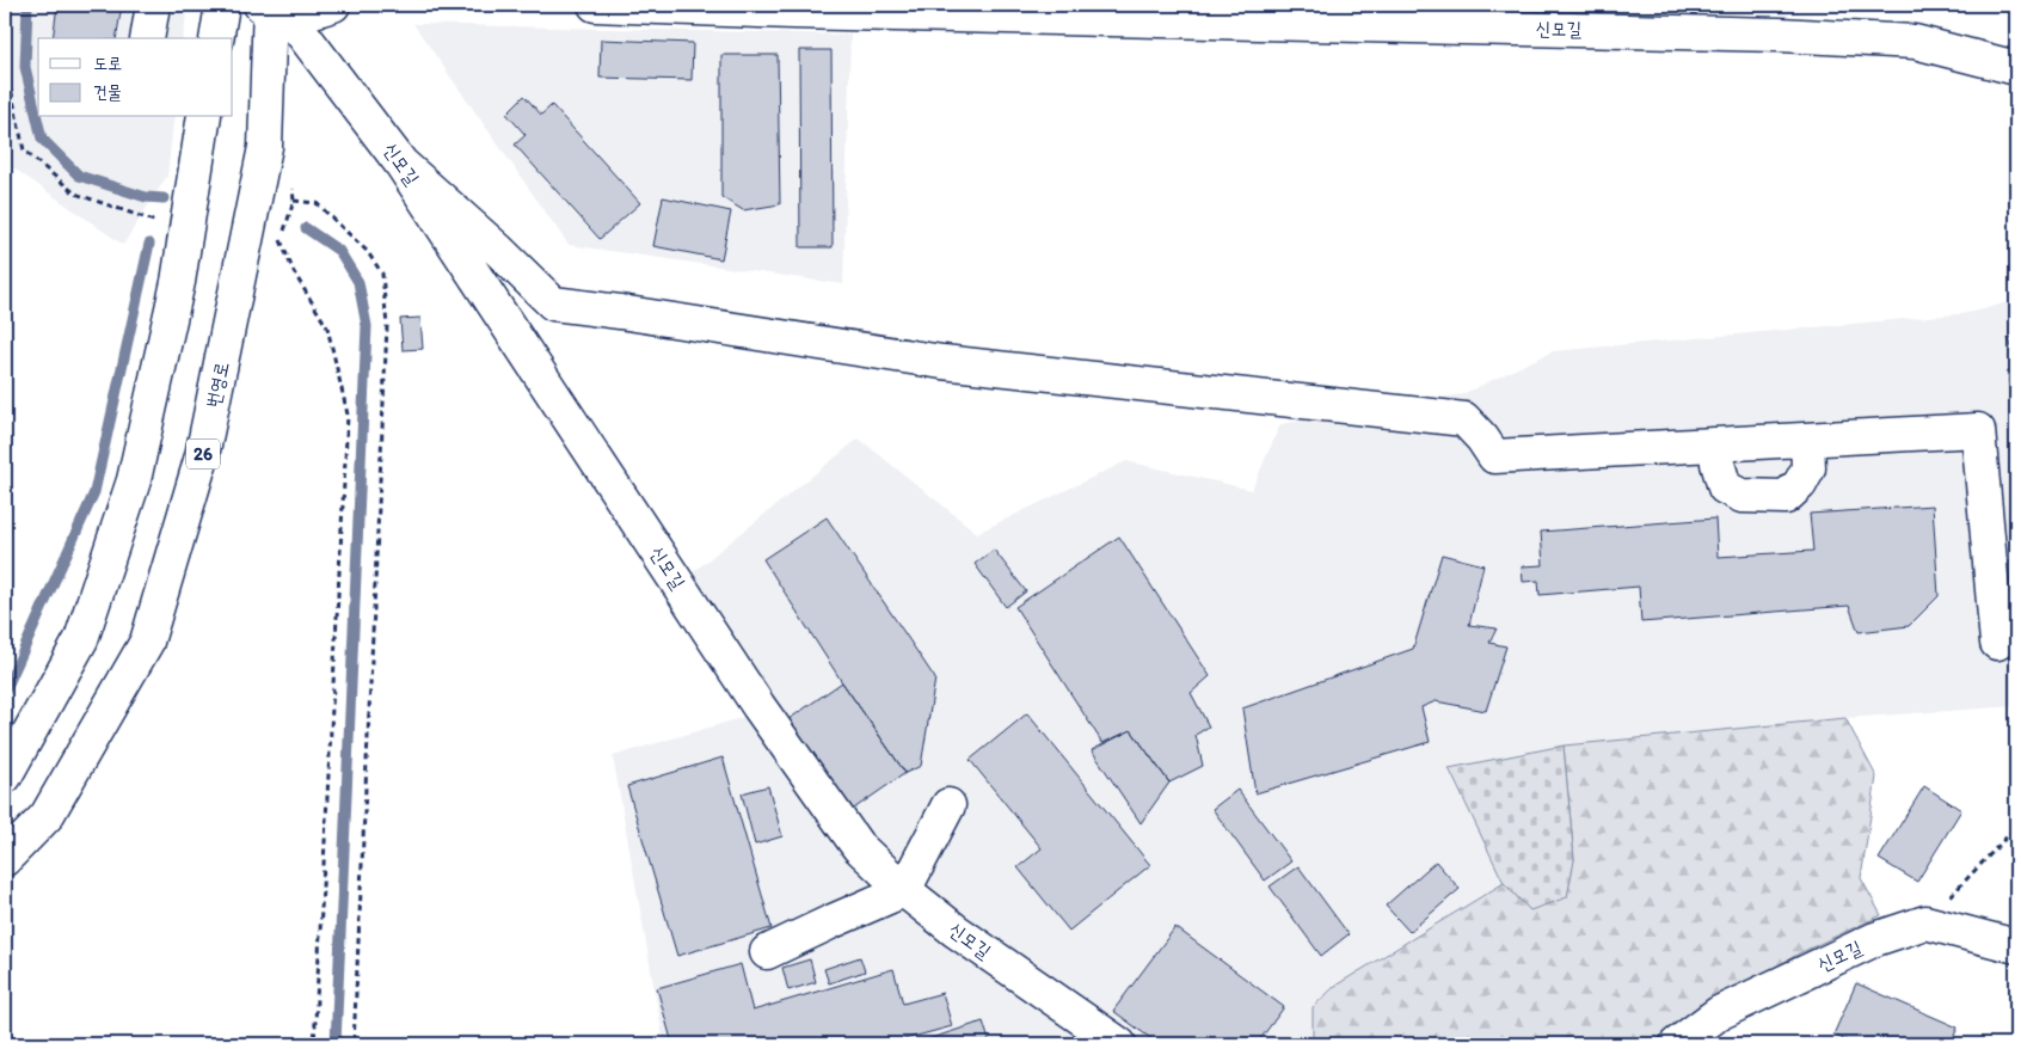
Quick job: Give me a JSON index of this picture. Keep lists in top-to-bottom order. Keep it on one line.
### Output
{"streets":{"street":["신모길","번영로","26"]},"crossings":[["신모길","번영로"]],"legend":["도로","건물"]}
